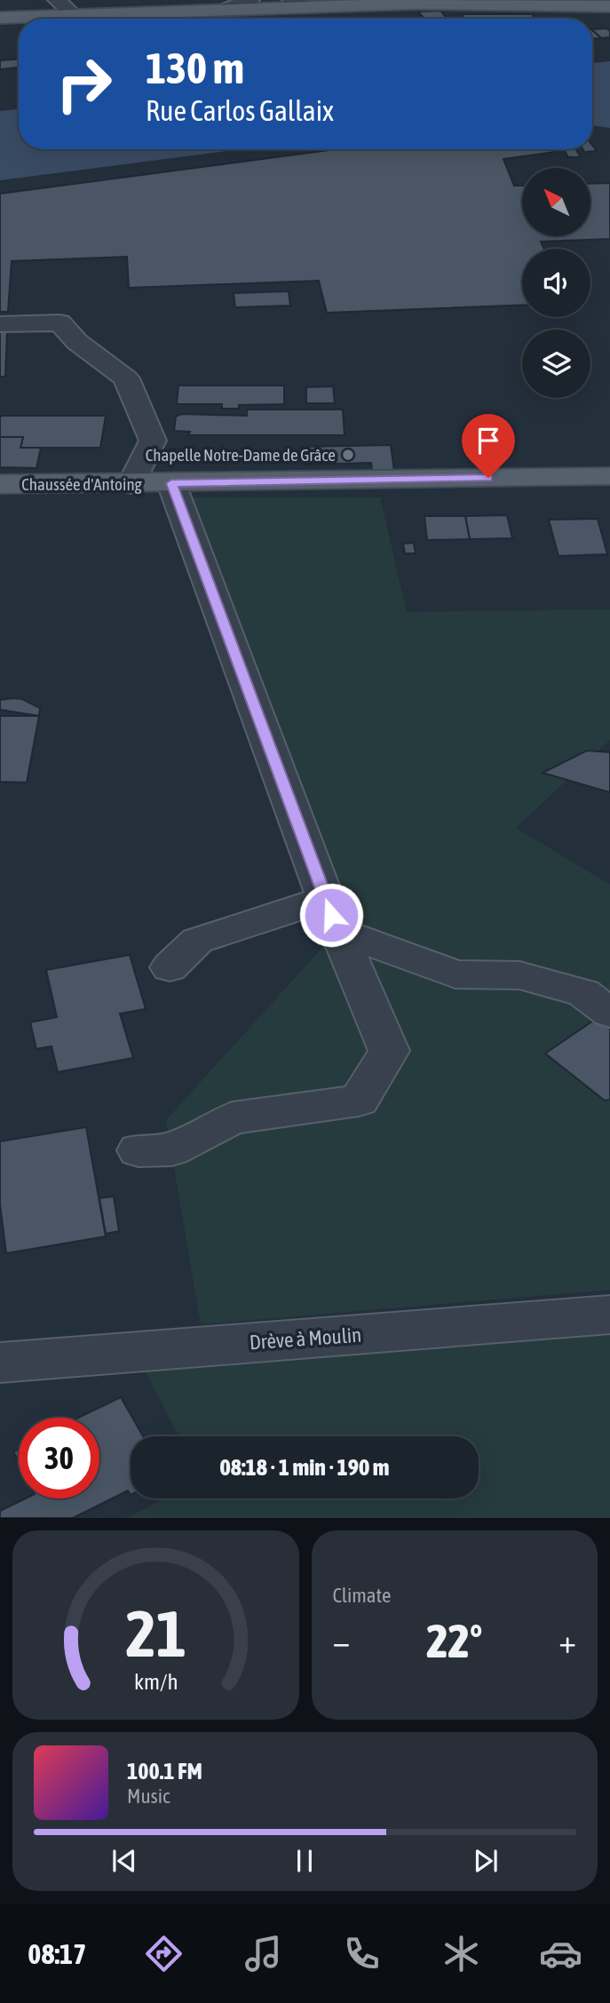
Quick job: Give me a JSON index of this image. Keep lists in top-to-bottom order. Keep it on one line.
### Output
{"streets":{"main road":["Chaussée d'Antoing"],"street":["Drève à Moulin"]},"places":["Chapelle Notre-Dame de Grâce"],"north":"top left","page":{"turn":["130 m","Rue Carlos Gallaix"],"limit":"30","trip":"08:18 · 1 min · 190 m","tile":"Climate","heat":["−","22°","+"],"song":["100.1 FM","Music"],"tabs":"08:17","gauge":["21","km/h"]}}
